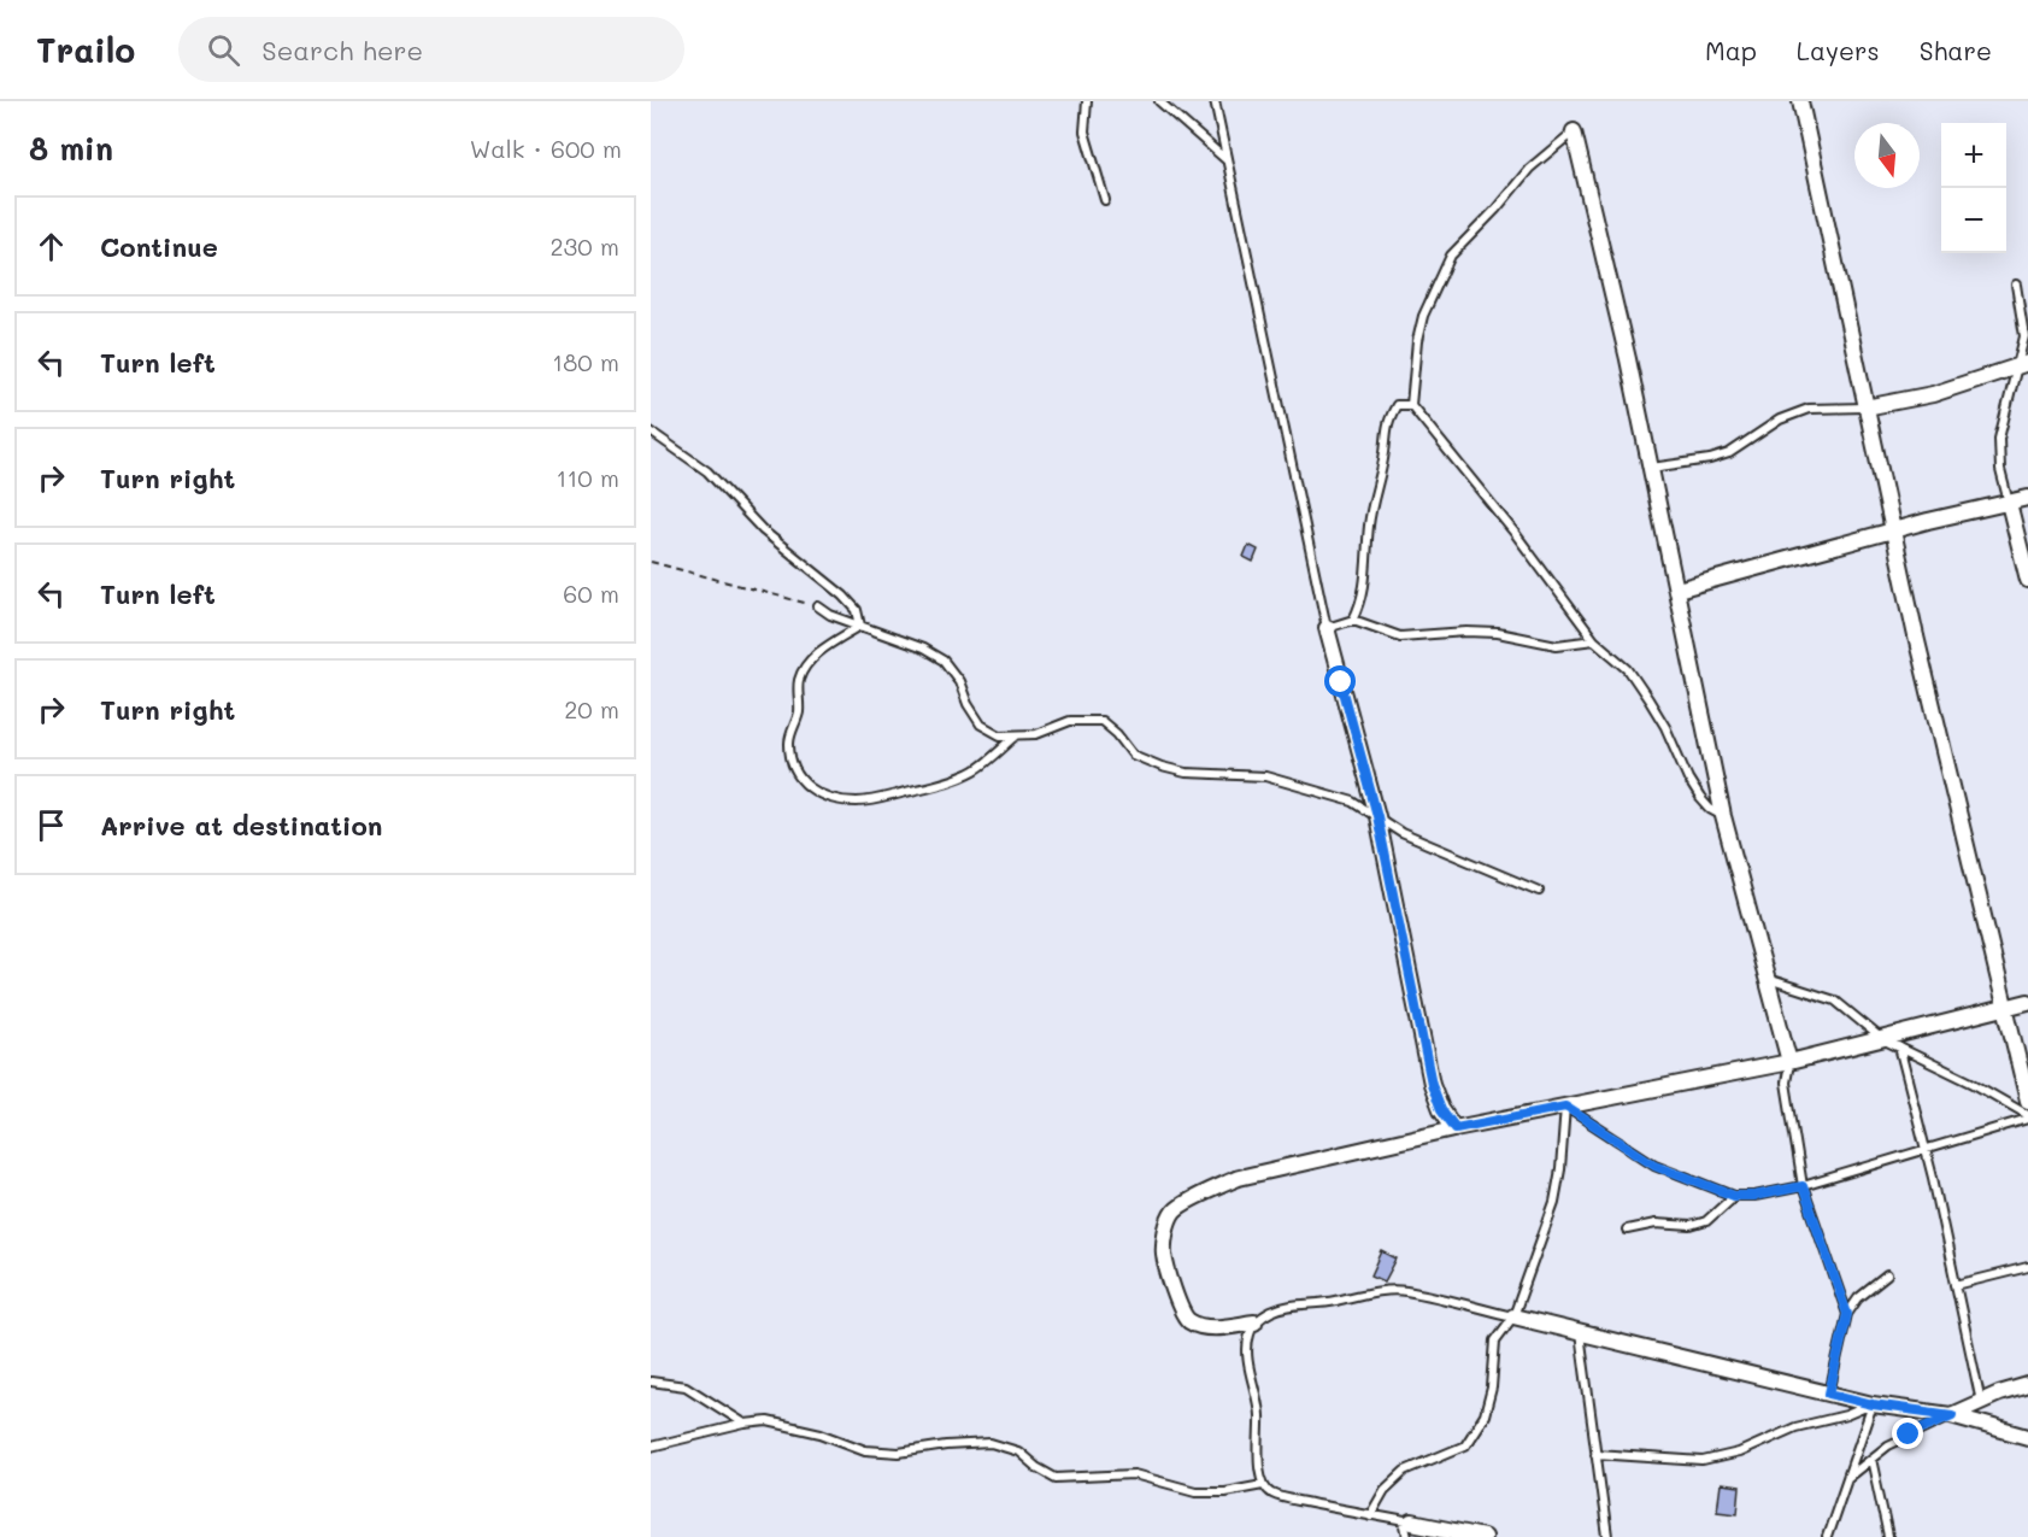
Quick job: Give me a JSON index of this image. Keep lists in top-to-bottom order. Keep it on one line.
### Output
{"north":"bottom","page":{"header":"Trailo","search":"Search here","nav":["Map","Layers","Share"],"heading":["8 min","Walk · 600 m"],"map_buttons":["+","−"],"list":[["Continue","230 m"],["Turn left","180 m"],["Turn right","110 m"],["Turn left","60 m"],["Turn right","20 m"],"Arrive at destination"]}}
